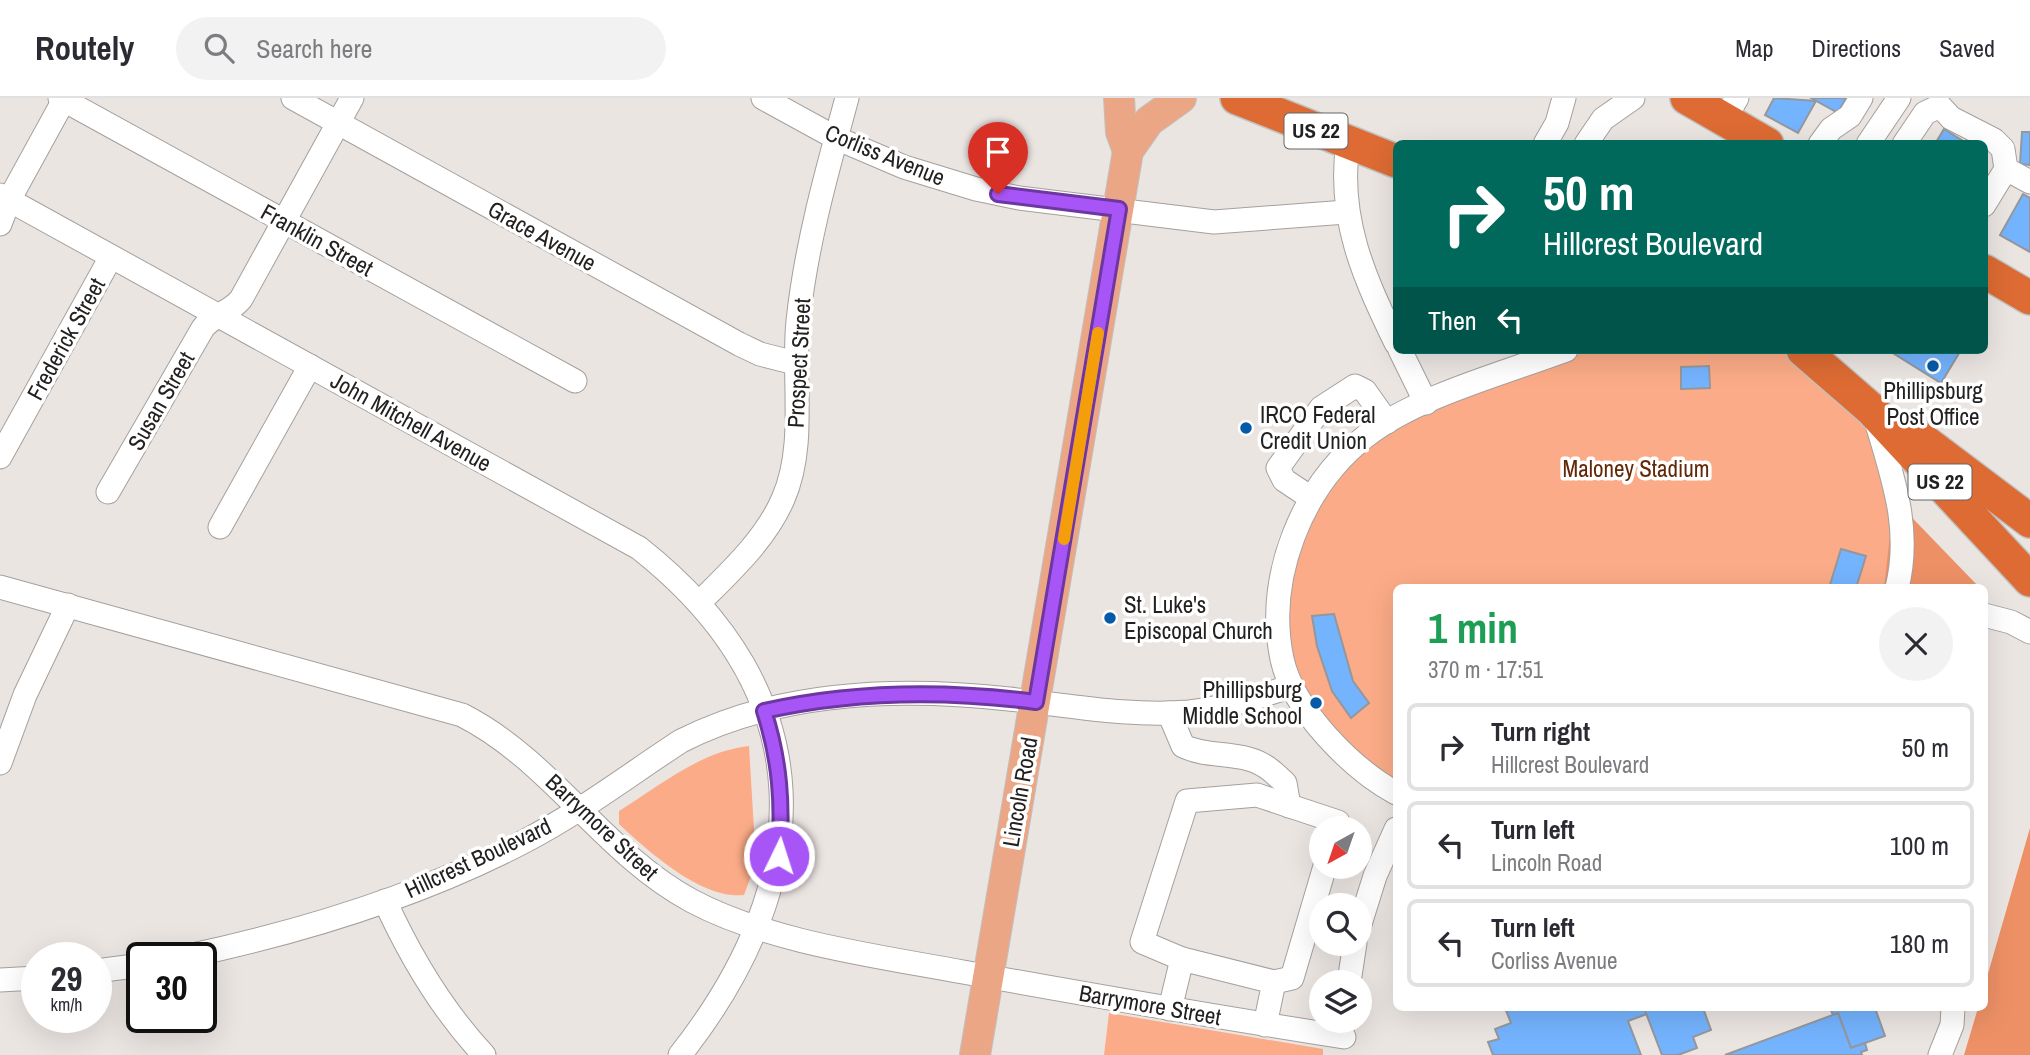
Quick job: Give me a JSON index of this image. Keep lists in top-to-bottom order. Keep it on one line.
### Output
{"streets":{"highway":["US 22"],"main road":["Lincoln Road"],"street":["Corliss Avenue","Grace Avenue","Franklin Street","Frederick Street","Prospect Street","Susan Street","John Mitchell Avenue","Barrymore Street","Hillcrest Boulevard"]},"crossings":[["Corliss Avenue","Prospect Street"],["Corliss Avenue","Lincoln Road"],["Grace Avenue","Prospect Street"],["Grace Avenue","Susan Street"],["Franklin Street","Susan Street"],["Frederick Street","John Mitchell Avenue"],["Prospect Street","John Mitchell Avenue"],["Susan Street","John Mitchell Avenue"],["John Mitchell Avenue","Barrymore Street"],["John Mitchell Avenue","Hillcrest Boulevard"],["Lincoln Road","Barrymore Street"],["Lincoln Road","Hillcrest Boulevard"],["Barrymore Street","Hillcrest Boulevard"]],"parks":["Maloney Stadium"],"places":["Phillipsburg Post Office","IRCO Federal Credit Union","St. Luke's Episcopal Church","Phillipsburg Middle School"],"north":"bottom left","page":{"header":"Routely","search":"Search here","nav":["Map","Directions","Saved"],"turn":["50 m","Hillcrest Boulevard"],"then":"Then","heading":["1 min","370 m · 17:51"],"list":[{"name":"Turn right","note":"Hillcrest Boulevard","value":"50 m"},{"name":"Turn left","note":"Lincoln Road","value":"100 m"},{"name":"Turn left","note":"Corliss Avenue","value":"180 m"}],"speed":"29 km/h","limit":"30"}}
